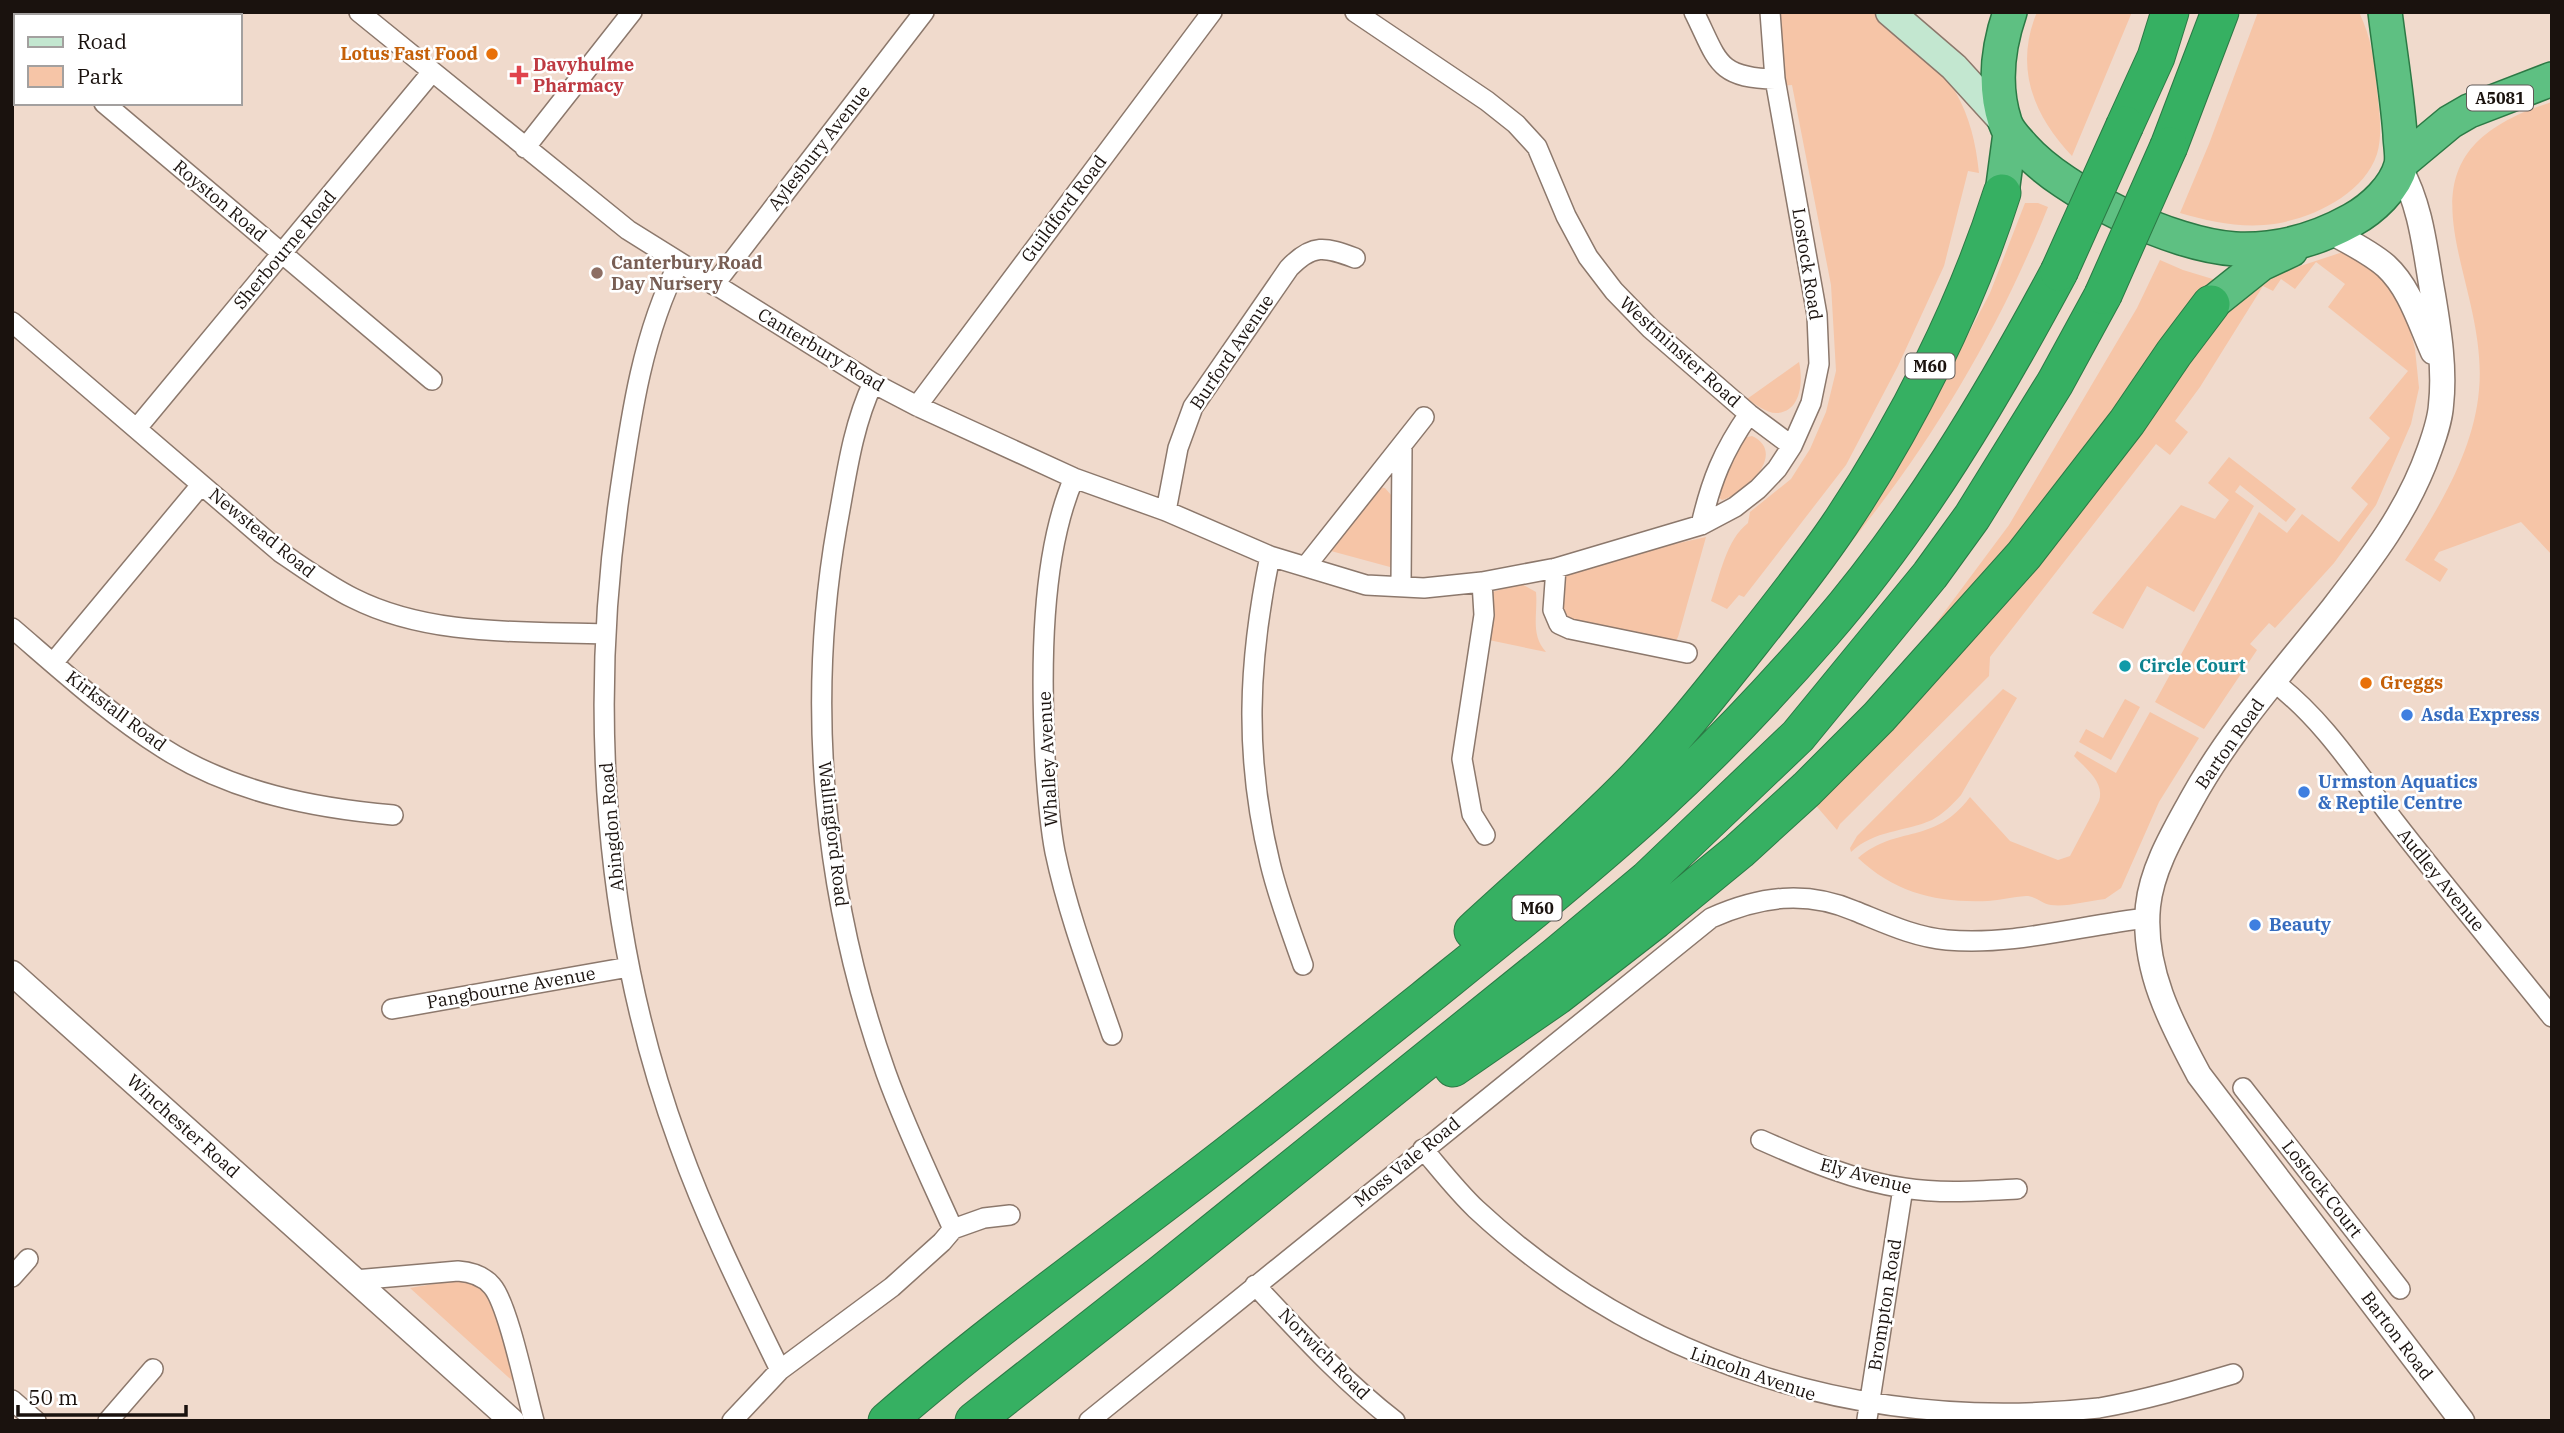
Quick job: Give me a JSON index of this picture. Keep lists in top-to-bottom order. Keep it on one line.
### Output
{"streets":{"highway":["A5081","M60"],"street":["Aylesbury Avenue","Royston Road","Guildford Road","Sherbourne Road","Lostock Road","Canterbury Road","Burford Avenue","Westminster Road","Newstead Road","Kirkstall Road","Barton Road","Whalley Avenue","Abingdon Road","Wallingford Road","Audley Avenue","Pangbourne Avenue","Winchester Road","Moss Vale Road","Ely Avenue","Lostock Court","Brompton Road","Norwich Road","Lincoln Avenue"]},"crossings":[["A5081","Barton Road"],["Aylesbury Avenue","Canterbury Road"],["Royston Road","Sherbourne Road"],["Guildford Road","Canterbury Road"],["Sherbourne Road","Canterbury Road"],["Sherbourne Road","Newstead Road"],["Lostock Road","Canterbury Road"],["Lostock Road","Westminster Road"],["Canterbury Road","Burford Avenue"],["Canterbury Road","Westminster Road"],["Canterbury Road","Whalley Avenue"],["Canterbury Road","Abingdon Road"],["Canterbury Road","Wallingford Road"],["Newstead Road","Abingdon Road"],["Barton Road","Audley Avenue"],["Barton Road","Moss Vale Road"],["Abingdon Road","Pangbourne Avenue"],["Moss Vale Road","Norwich Road"],["Moss Vale Road","Lincoln Avenue"],["Ely Avenue","Brompton Road"],["Brompton Road","Lincoln Avenue"]],"places":{"other":["Lotus Fast Food","Canterbury Road Day Nursery","Circle Court","Greggs","Asda Express","Urmston Aquatics & Reptile Centre","Beauty"],"health":["Davyhulme Pharmacy"]},"legend":["Road","Park"],"scale_bar":"50 m"}
